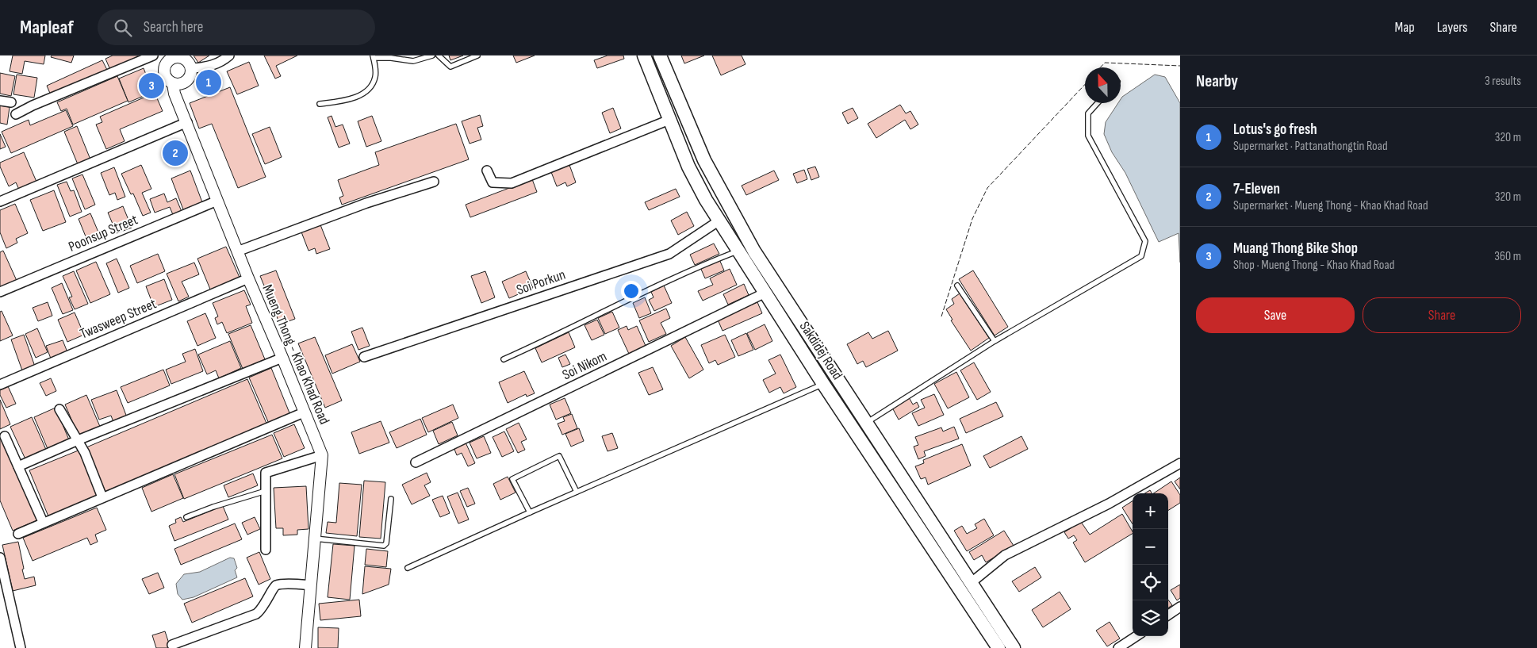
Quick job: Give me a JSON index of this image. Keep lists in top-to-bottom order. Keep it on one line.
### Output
{"streets":{"main road":["Sakdidej Road"],"street":["Poonsup Street","Soi Porkun","Twasweep Street","Mueng Thong - Khao Khad Road","Soi Nikom"]},"crossings":[["Poonsup Street","Mueng Thong - Khao Khad Road"],["Soi Porkun","Sakdidej Road"],["Twasweep Street","Mueng Thong - Khao Khad Road"],["Sakdidej Road","Soi Nikom"]],"north":"top","page":{"header":"Mapleaf","search":"Search here","nav":["Map","Layers","Share"],"heading":["Nearby","3 results"],"pins":["1","3","2"],"list":[{"mark":"1","name":"Lotus's go fresh","note":"Supermarket · Pattanathongtin Road","value":"320 m"},{"mark":"2","name":"7-Eleven","note":"Supermarket · Mueng Thong - Khao Khad Road","value":"320 m"},{"mark":"3","name":"Muang Thong Bike Shop","note":"Shop · Mueng Thong - Khao Khad Road","value":"360 m"}],"buttons":["Save","Share"],"map_buttons":["+","−"]}}
